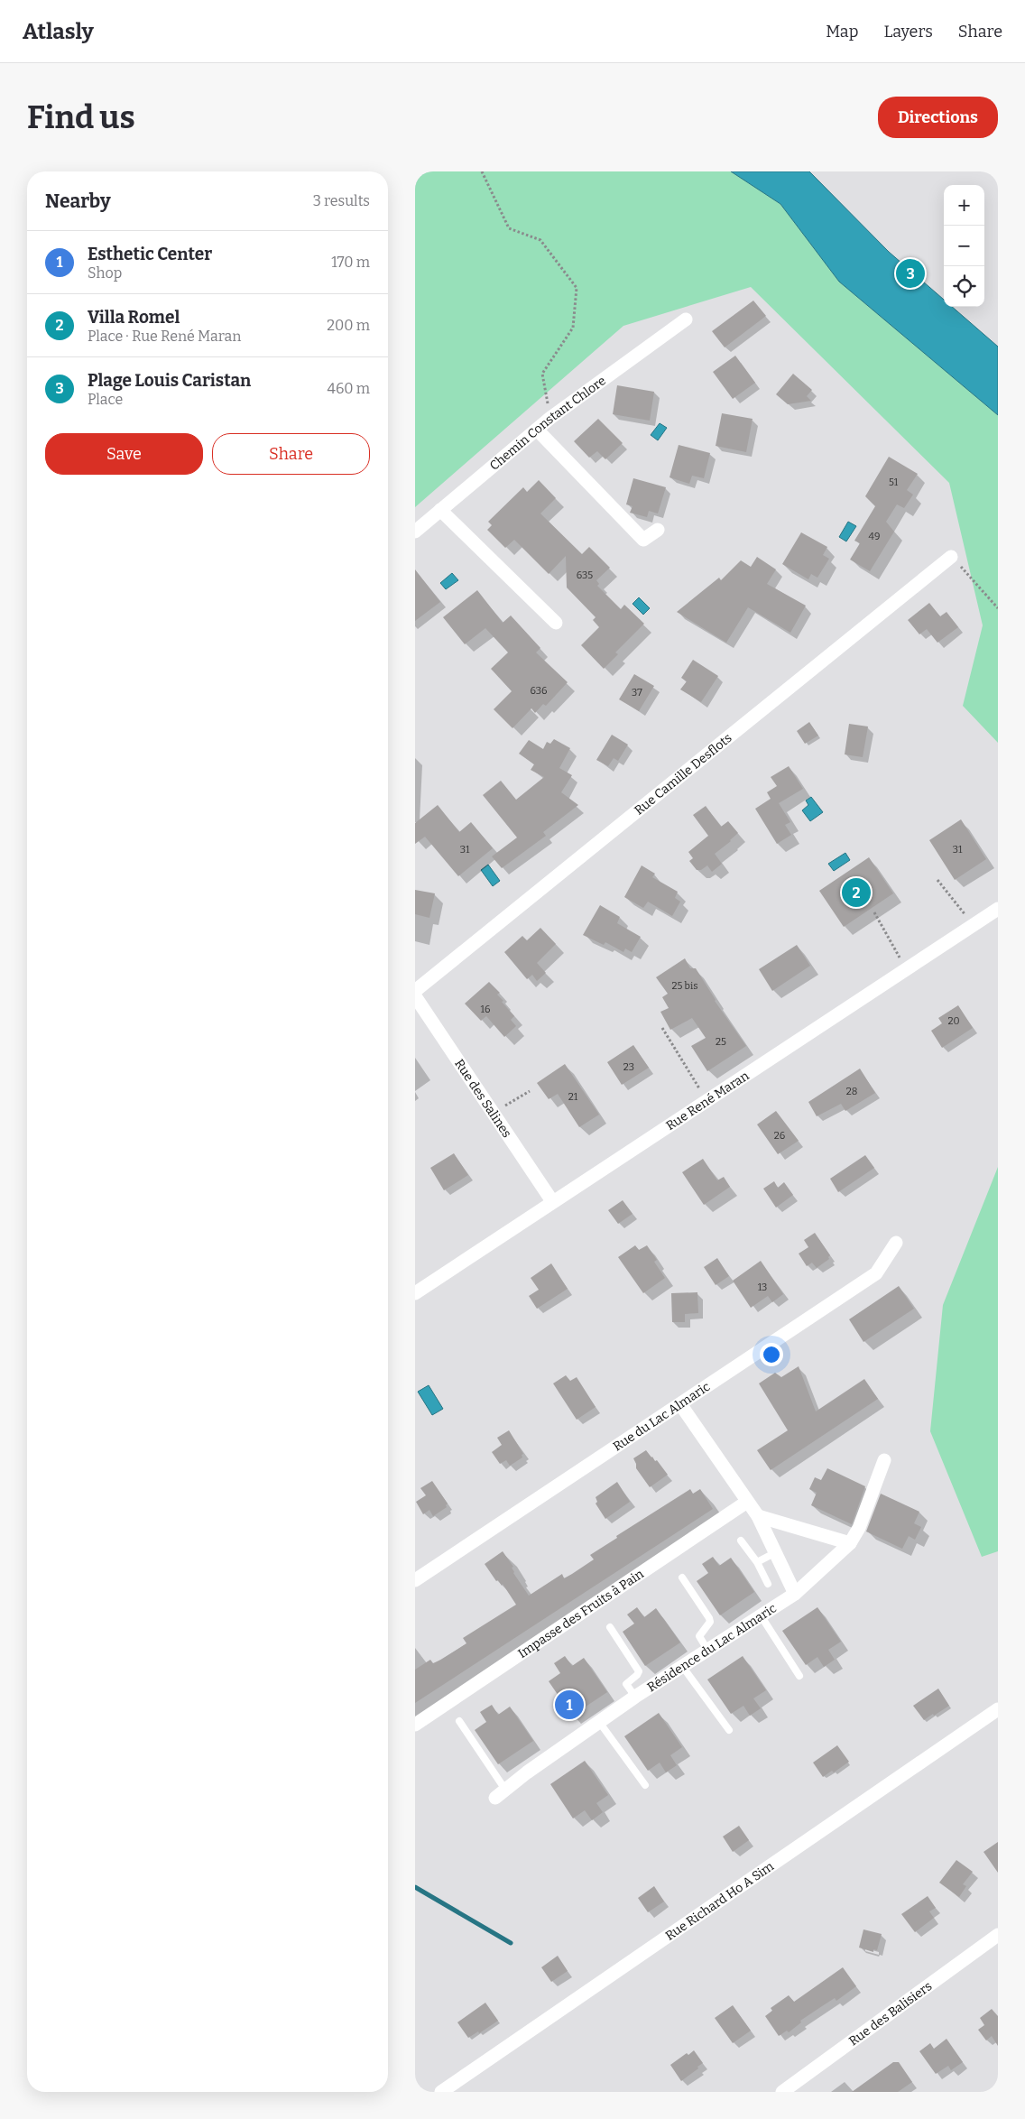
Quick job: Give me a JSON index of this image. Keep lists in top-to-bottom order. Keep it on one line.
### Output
{"streets":{"street":["Chemin Constant Chlore","Rue Camille Desflots","Rue des Salines","Rue René Maran","Rue du Lac Almaric","Impasse des Fruits à Pain","Résidence du Lac Almaric","Rue Richard Ho A Sim","Rue des Balisiers"]},"crossings":[["Rue des Salines","Rue René Maran"]],"house_numbers":["51","49","635","636","37","31","31","25 bis","16","20","25","23","28","21","26","13"],"page":{"header":"Atlasly","nav":["Map","Layers","Share"],"buttons":["Directions",["Save","Share"]],"title":"Find us","heading":["Nearby","3 results"],"map_buttons":["+","−"],"list":[{"mark":"1","name":"Esthetic Center","note":"Shop","value":"170 m"},{"mark":"2","name":"Villa Romel","note":"Place · Rue René Maran","value":"200 m"},{"mark":"3","name":"Plage Louis Caristan","note":"Place","value":"460 m"}],"pins":["3","2","1"]}}
